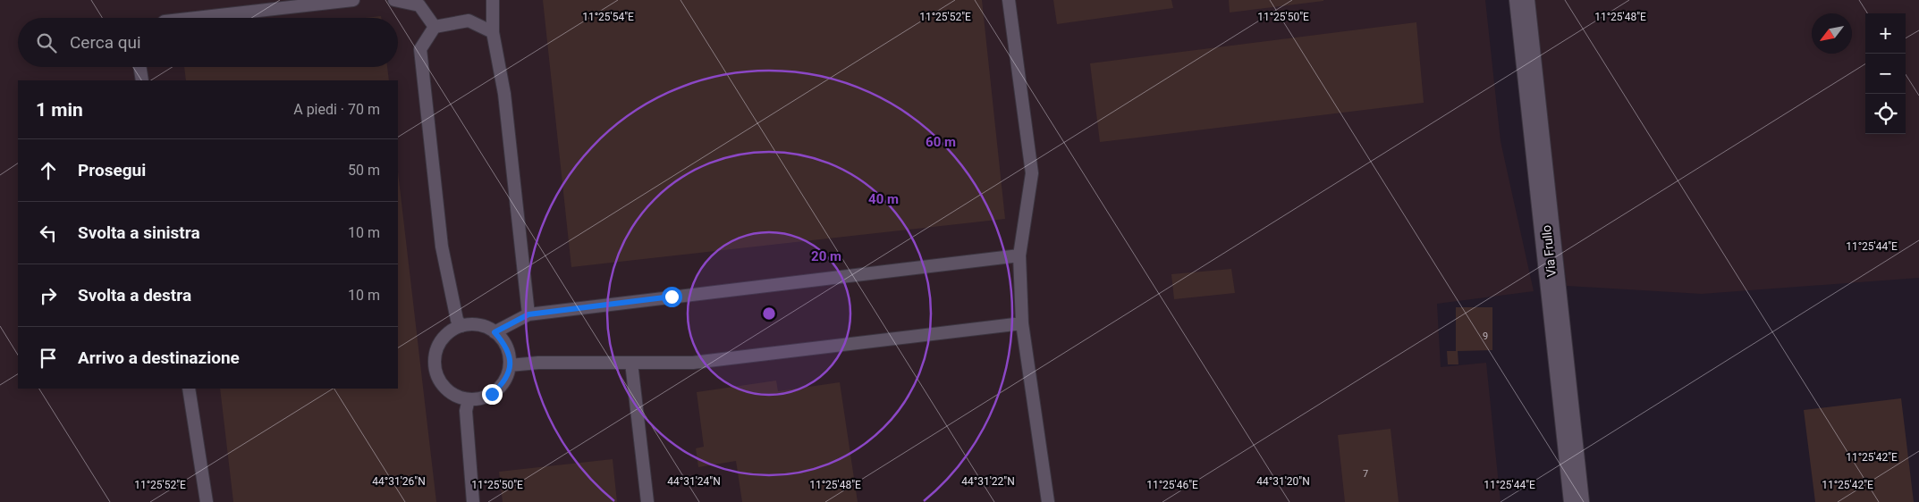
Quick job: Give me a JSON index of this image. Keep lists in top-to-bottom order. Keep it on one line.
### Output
{"streets":{"street":["Via Frullo"]},"house_numbers":["9","7"],"north":"bottom left","page":{"map_buttons":["+","−"],"search":"Cerca qui","heading":["1 min","A piedi · 70 m"],"list":[["Prosegui","50 m"],["Svolta a sinistra","10 m"],["Svolta a destra","10 m"],"Arrivo a destinazione"]},"coordinates":["11°25'48\"E","11°25'54\"E","11°25'52\"E","11°25'50\"E","11°25'44\"E","11°25'42\"E","44°31'26\"N","44°31'24\"N","44°31'22\"N","44°31'20\"N","11°25'46\"E"],"rings":["60 m","40 m","20 m"]}
